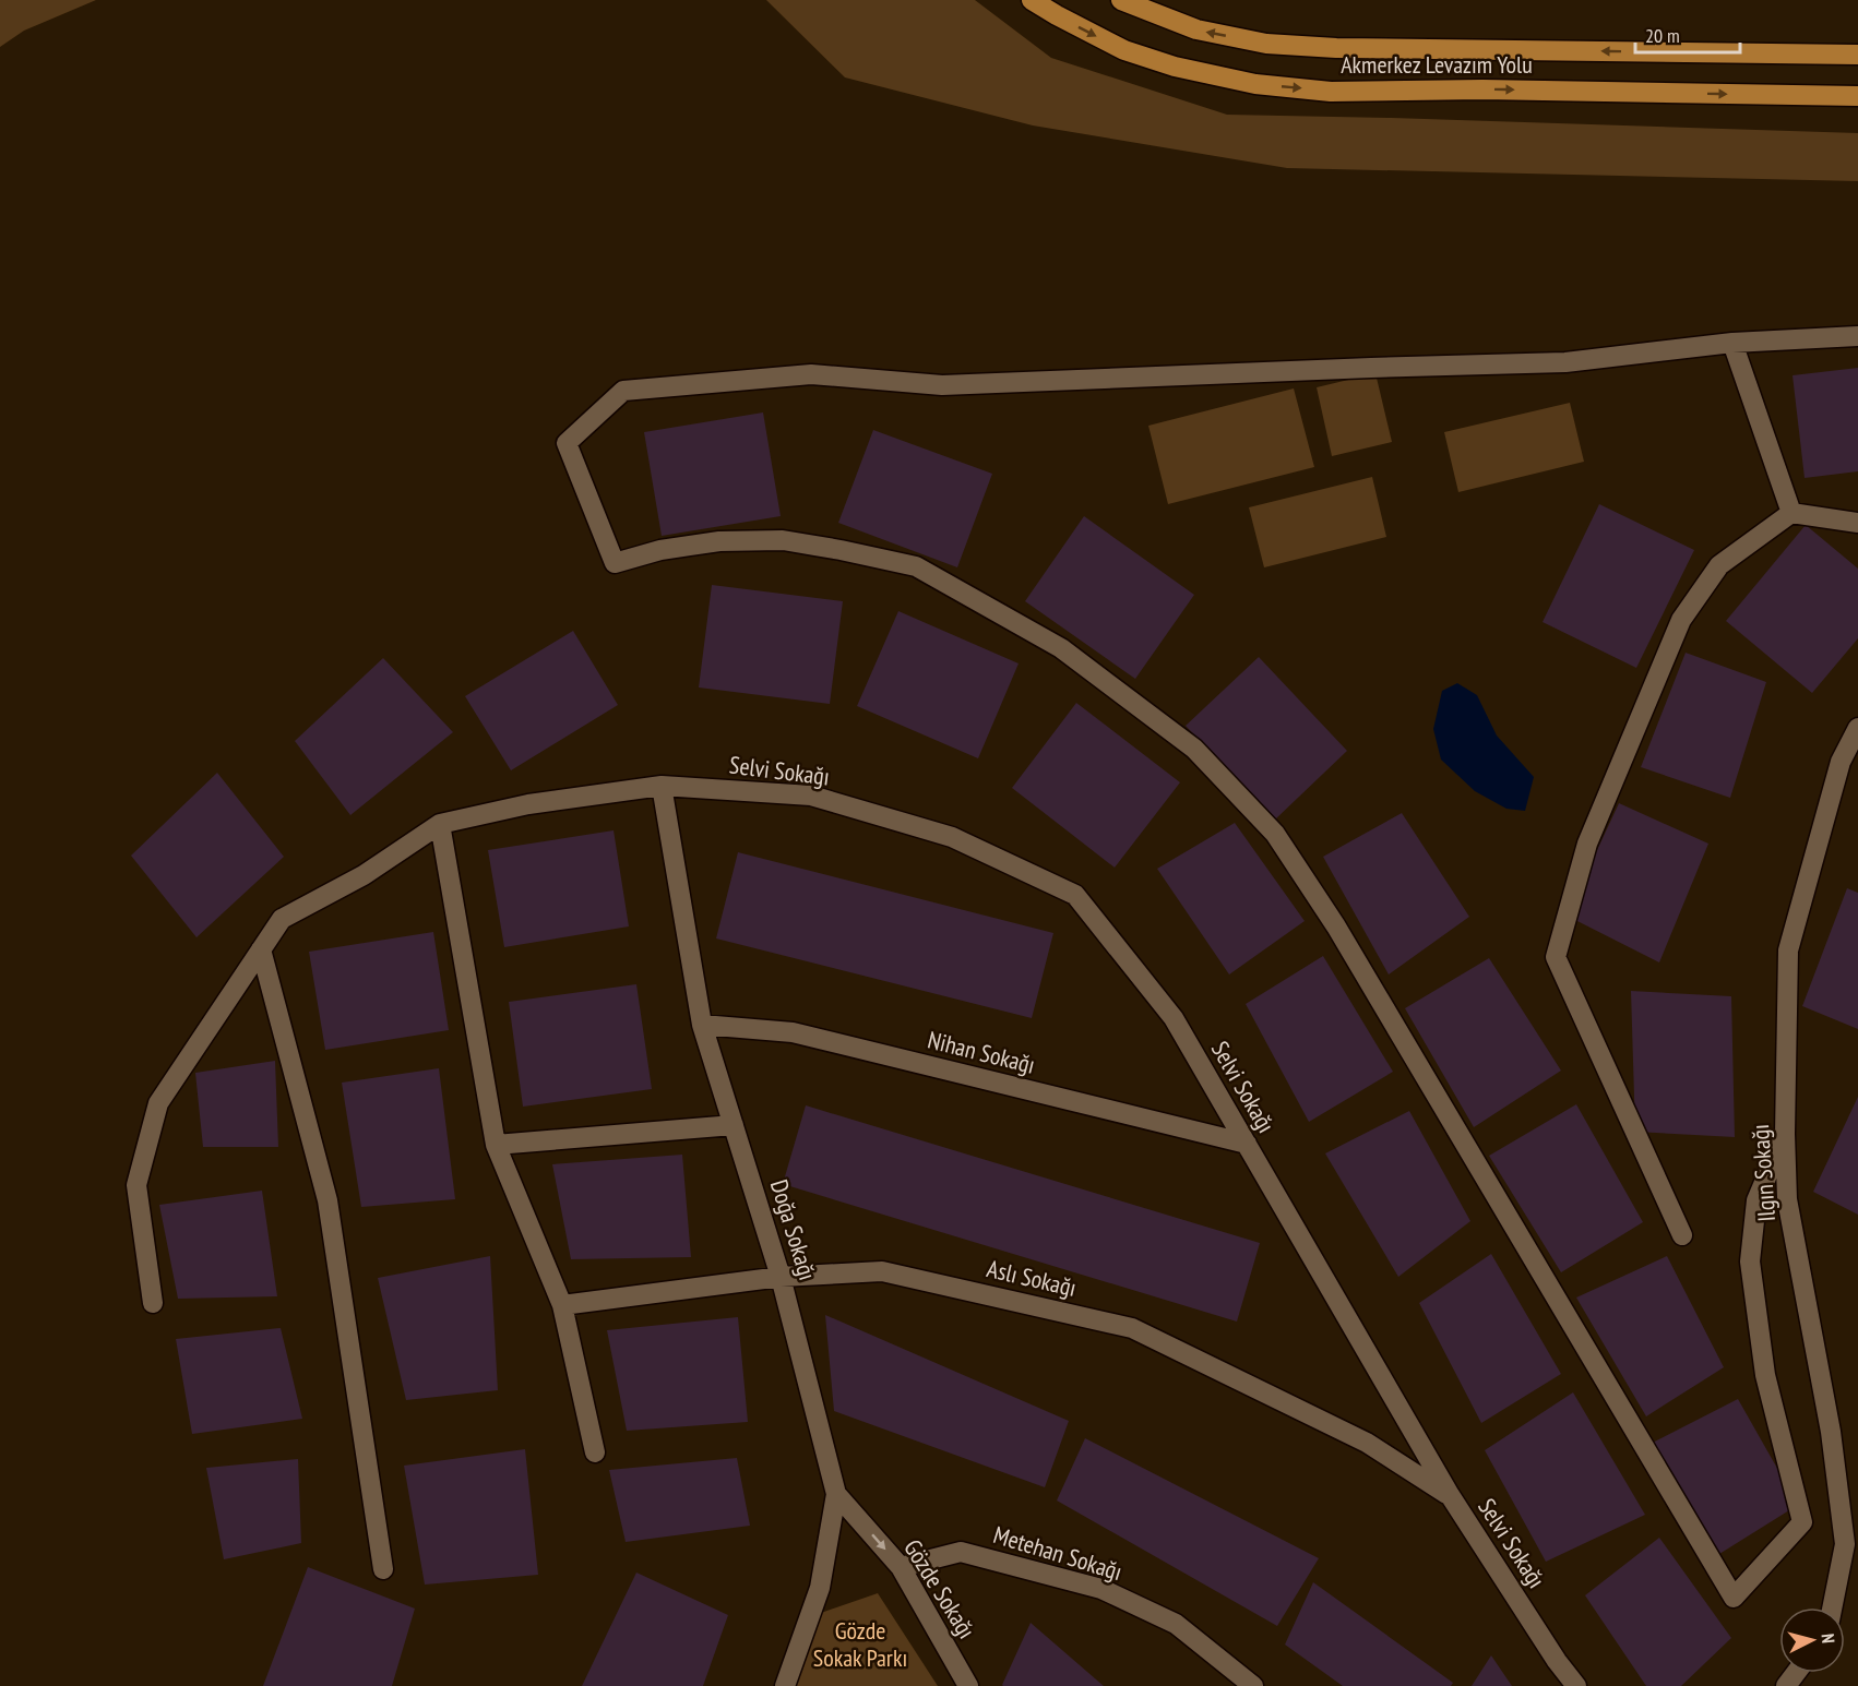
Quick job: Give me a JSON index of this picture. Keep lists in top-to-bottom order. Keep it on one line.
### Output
{"streets":{"main road":["Akmerkez Levazım Yolu"],"street":["Selvi Sokağı","Nihan Sokağı","Ilgın Sokağı","Doğa Sokağı","Aslı Sokağı","Metehan Sokağı","Gözde Sokağı"]},"crossings":[["Selvi Sokağı","Nihan Sokağı"],["Selvi Sokağı","Doğa Sokağı"],["Selvi Sokağı","Aslı Sokağı"],["Nihan Sokağı","Doğa Sokağı"],["Doğa Sokağı","Aslı Sokağı"],["Doğa Sokağı","Gözde Sokağı"],["Metehan Sokağı","Gözde Sokağı"]],"one_way":["Gözde Sokağı"],"parks":["Gözde Sokak Parkı"],"scale_bar":"20 m","north":"right"}
